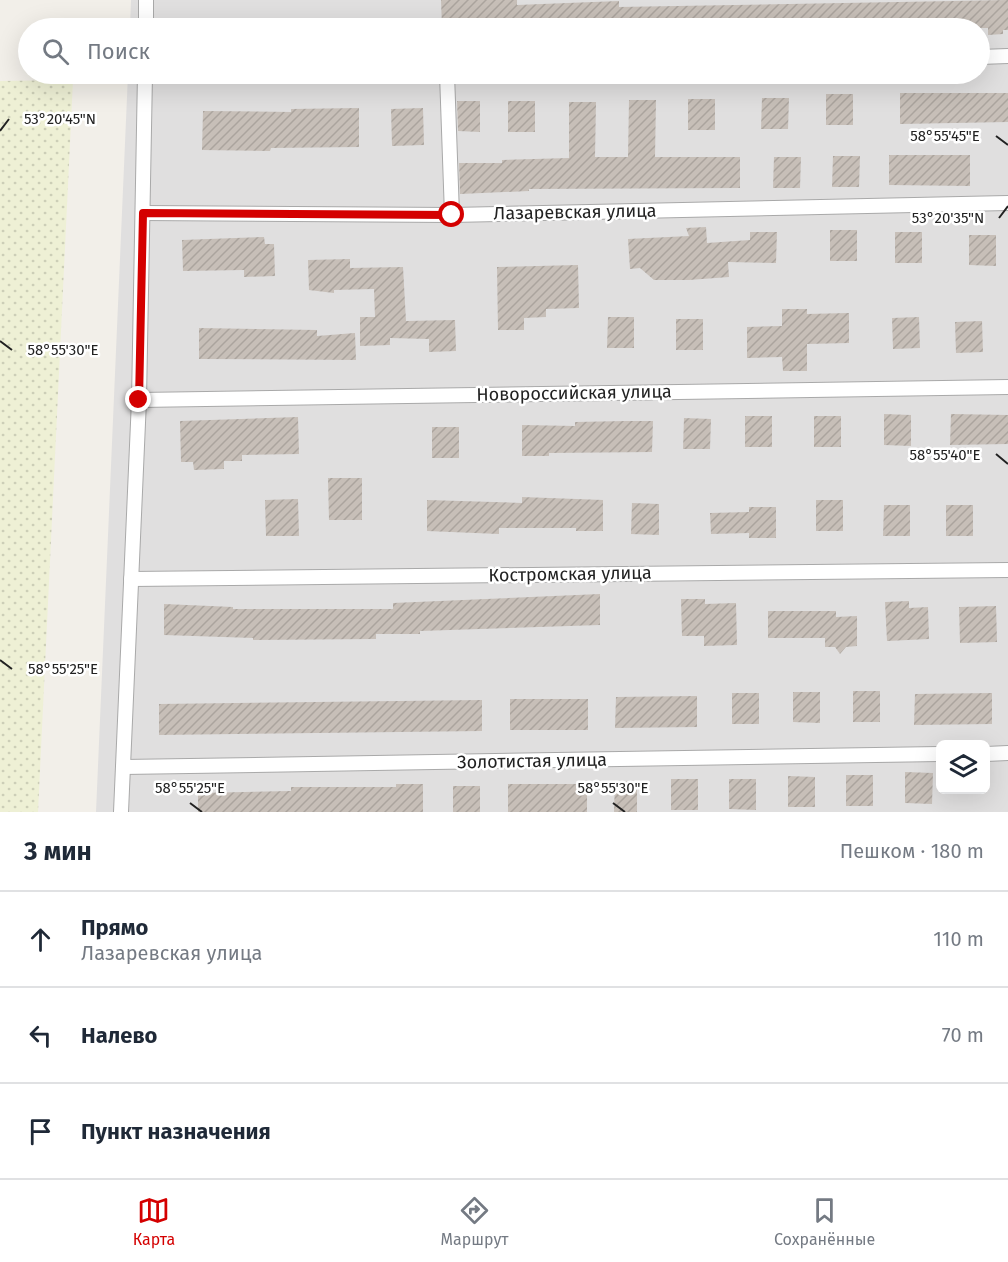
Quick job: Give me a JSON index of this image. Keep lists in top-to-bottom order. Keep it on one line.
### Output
{"streets":{"street":["Лазаревская улица","Новороссийская улица","Костромская улица","Золотистая улица"]},"page":{"search":"Поиск","heading":["3 мин","Пешком · 180 m"],"list":[["Прямо","Лазаревская улица","110 m"],["Налево","70 m"],"Пункт назначения"],"nav":["Карта","Маршрут","Сохранённые"]},"coordinates":["53°20'45\"N","58°55'45\"E","53°20'35\"N","58°55'30\"E","58°55'40\"E","58°55'25\"E"]}
